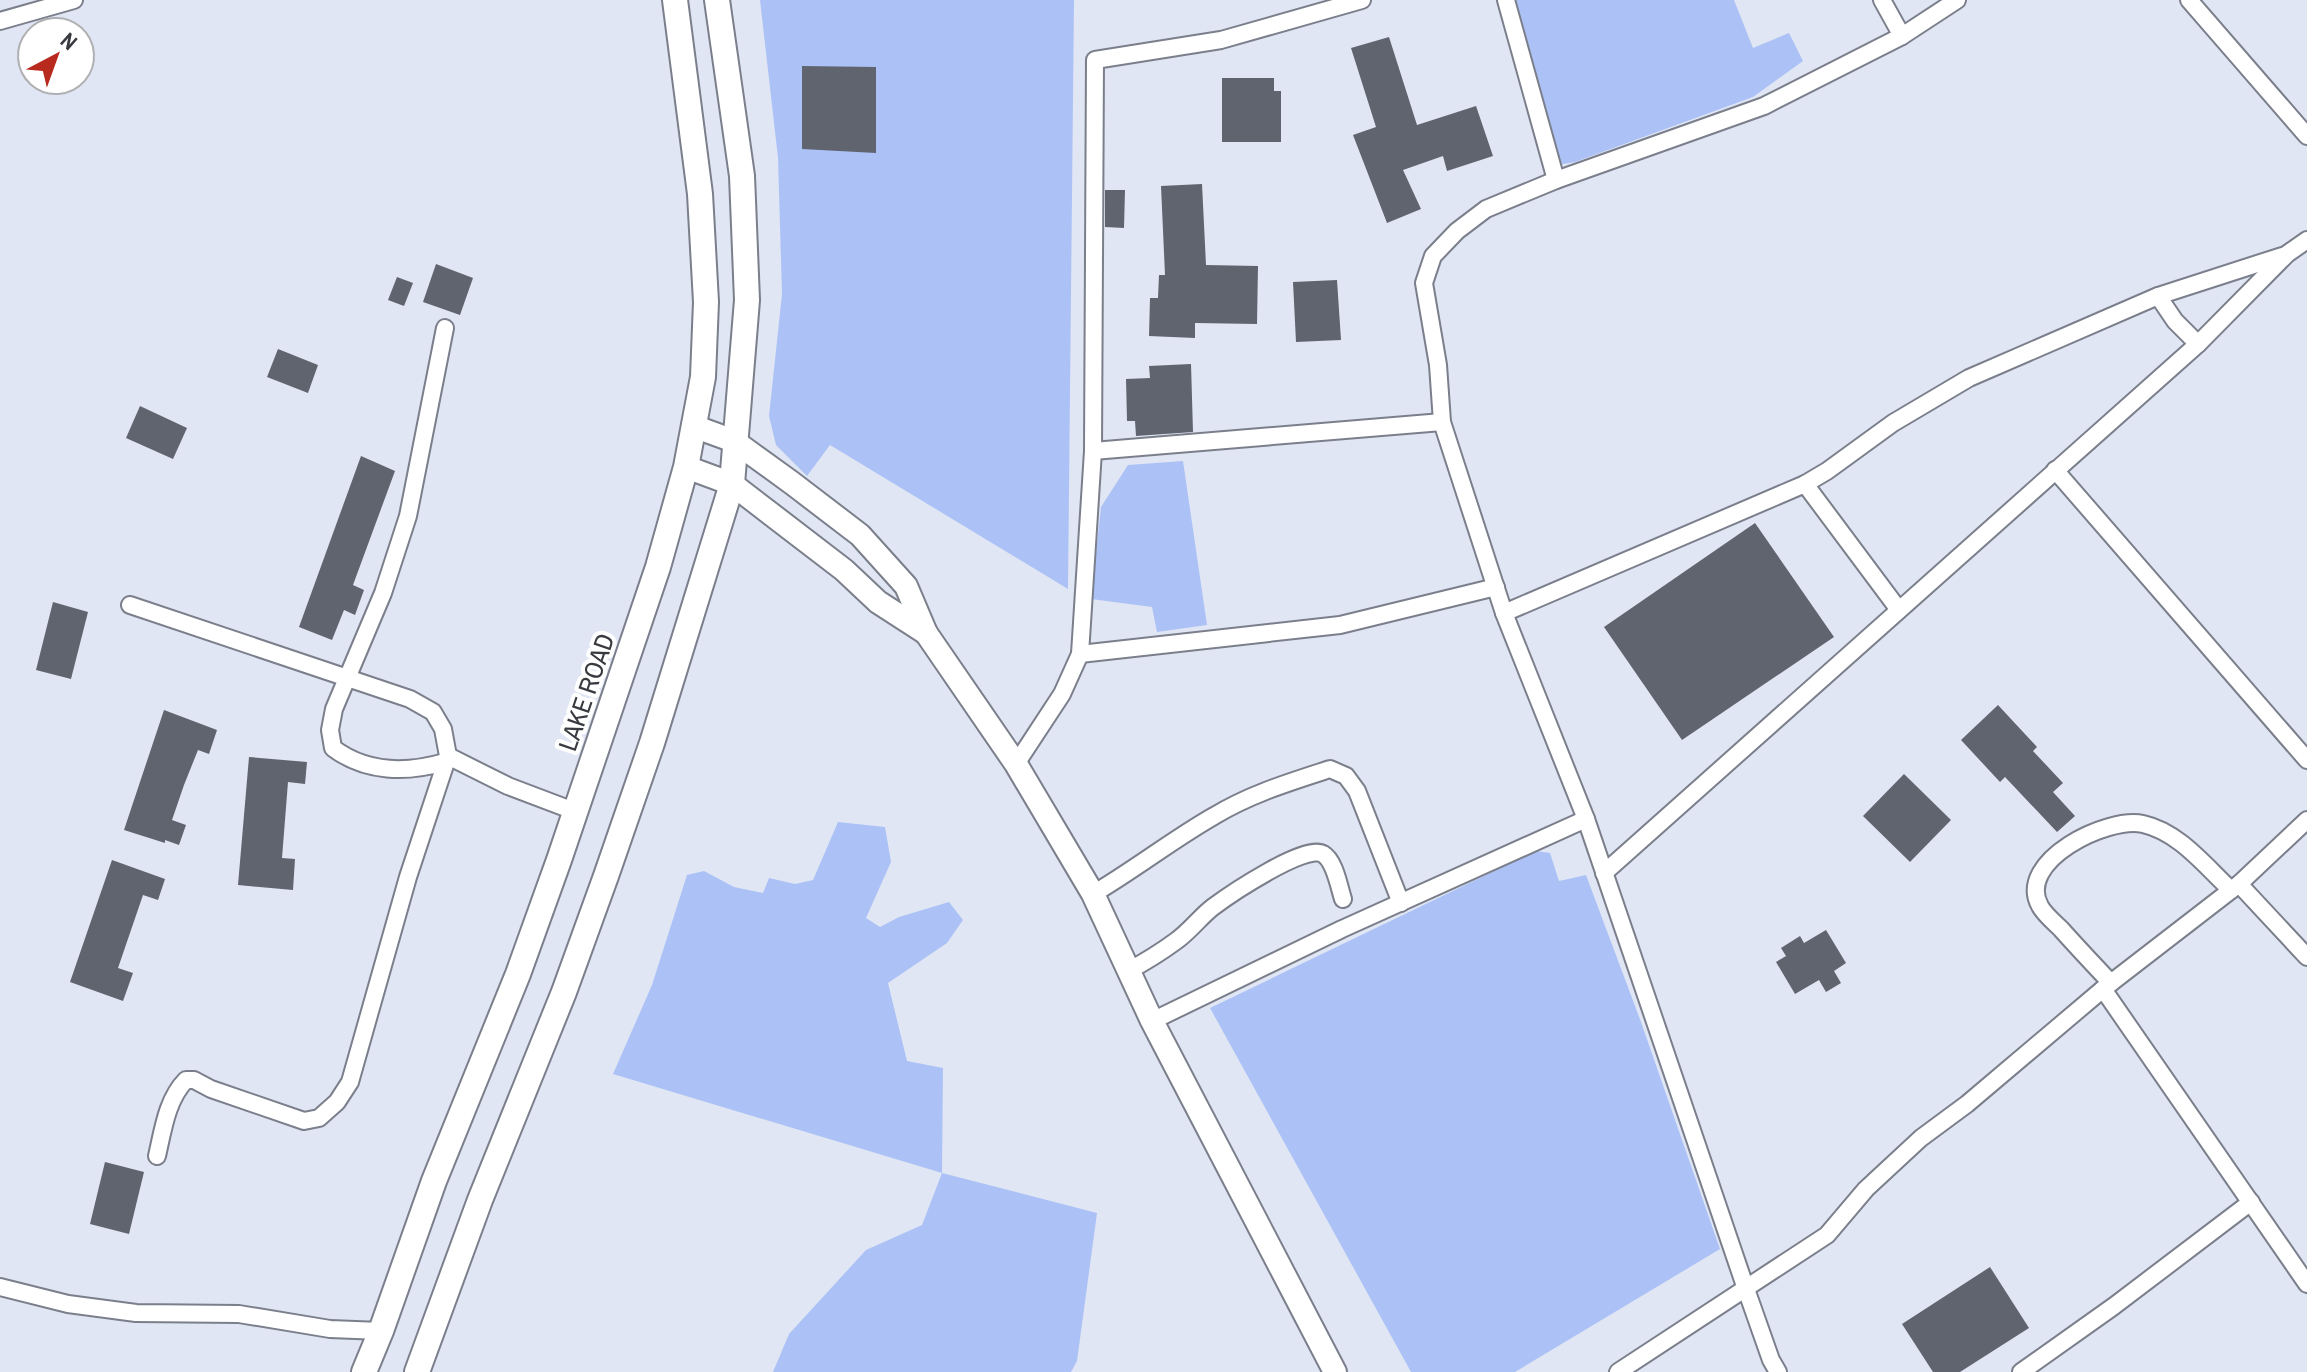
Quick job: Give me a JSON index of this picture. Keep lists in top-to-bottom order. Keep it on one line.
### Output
{"streets":{"main road":["LAKE ROAD"]},"north":"top right"}
